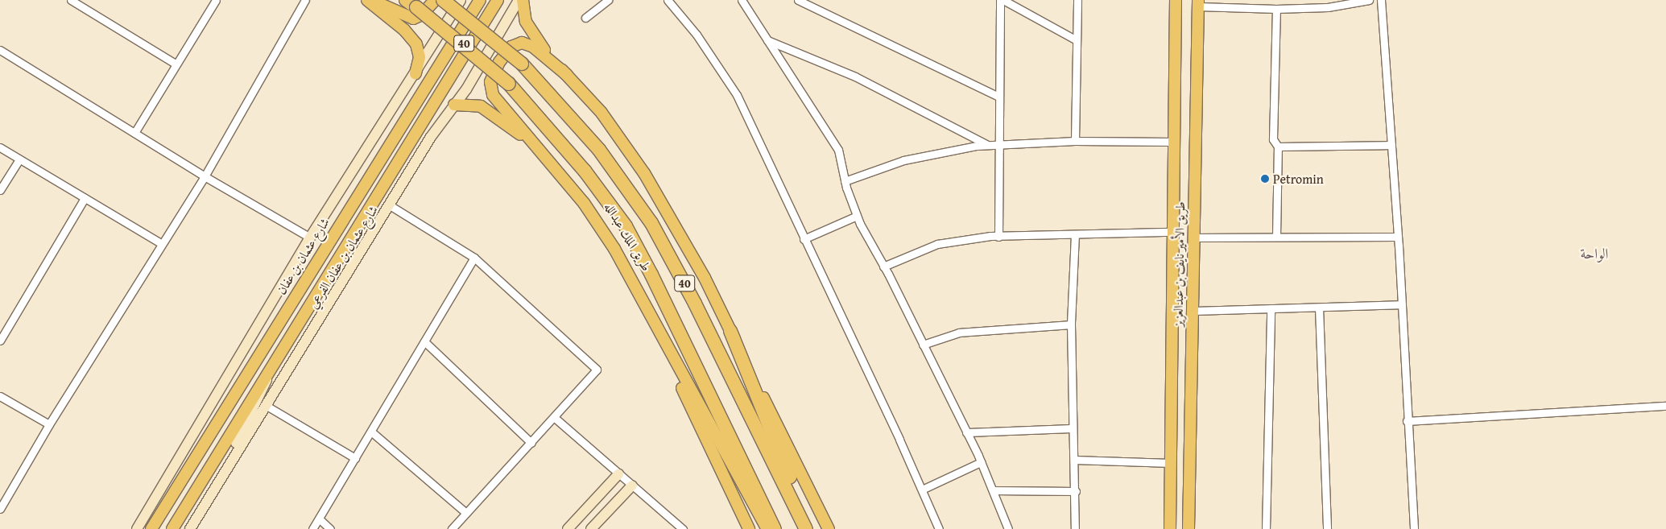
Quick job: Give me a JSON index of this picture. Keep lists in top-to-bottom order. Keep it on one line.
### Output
{"streets":{"highway":["40","طريق الملك عبدالله"],"main road":["شارع عثمان بن عفان","شارع عثمان بن عفان الفرعي","طريق الأمير نايف بن عبدالعزيز"]},"districts":["الواحة"],"places":["Petromin"]}
